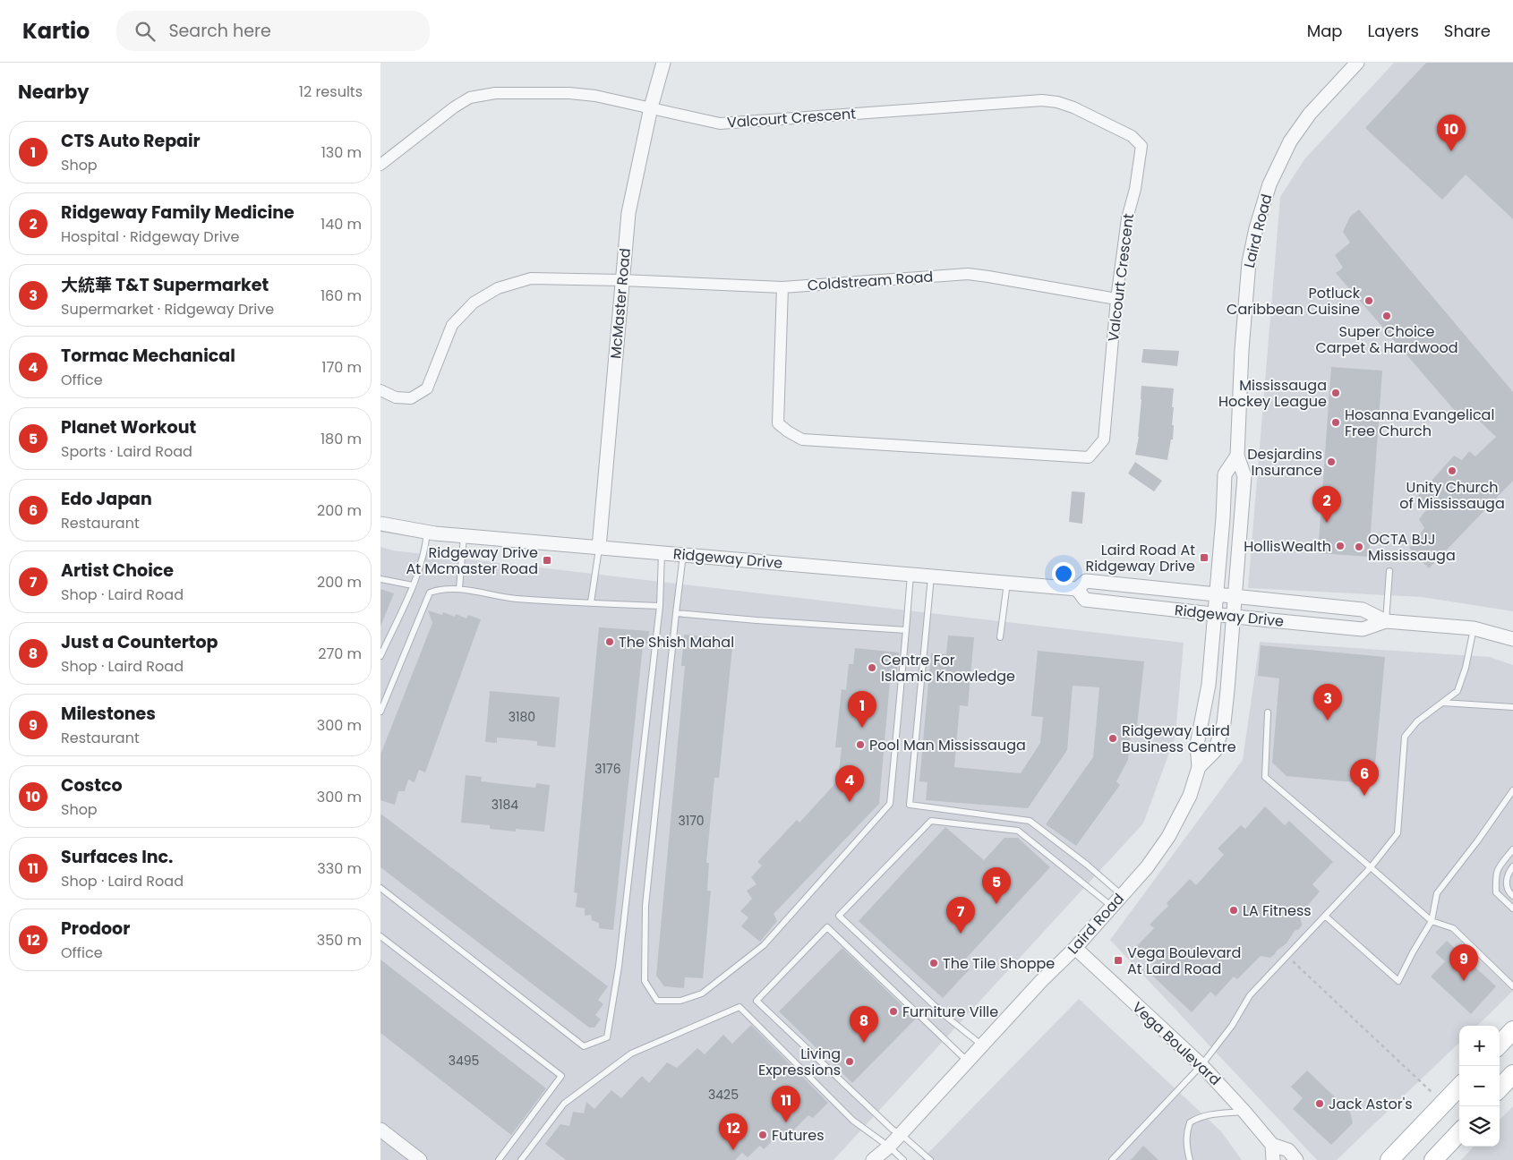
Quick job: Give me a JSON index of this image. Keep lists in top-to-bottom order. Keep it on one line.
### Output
{"streets":{"street":["Valcourt Crescent","Laird Road","Coldstream Road","McMaster Road","Ridgeway Drive","Vega Boulevard"]},"crossings":[["Valcourt Crescent","Coldstream Road"],["Valcourt Crescent","McMaster Road"],["Laird Road","Ridgeway Drive"],["Laird Road","Vega Boulevard"],["Coldstream Road","McMaster Road"],["McMaster Road","Ridgeway Drive"]],"places":{"other":["Potluck Caribbean Cuisine","Super Choice Carpet & Hardwood","Mississauga Hockey League","Hosanna Evangelical Free Church","Desjardins Insurance","Unity Church of Mississauga","HollisWealth","OCTA BJJ Mississauga","The Shish Mahal","Centre For Islamic Knowledge","Ridgeway Laird Business Centre","Pool Man Mississauga","LA Fitness","The Tile Shoppe","Furniture Ville","Living Expressions","Jack Astor's","Futures"],"transit":["Laird Road At Ridgeway Drive","Ridgeway Drive At Mcmaster Road","Vega Boulevard At Laird Road"]},"house_numbers":["3180","3176","3184","3170","3495","3425"],"page":{"header":"Kartio","search":"Search here","nav":["Map","Layers","Share"],"heading":["Nearby","12 results"],"pins":["10","2","3","1","6","4","5","7","9","8","11","12"],"list":[{"mark":"1","name":"CTS Auto Repair","note":"Shop","value":"130 m"},{"mark":"2","name":"Ridgeway Family Medicine","note":"Hospital · Ridgeway Drive","value":"140 m"},{"mark":"3","name":"大統華 T&T Supermarket","note":"Supermarket · Ridgeway Drive","value":"160 m"},{"mark":"4","name":"Tormac Mechanical","note":"Office","value":"170 m"},{"mark":"5","name":"Planet Workout","note":"Sports · Laird Road","value":"180 m"},{"mark":"6","name":"Edo Japan","note":"Restaurant","value":"200 m"},{"mark":"7","name":"Artist Choice","note":"Shop · Laird Road","value":"200 m"},{"mark":"8","name":"Just a Countertop","note":"Shop · Laird Road","value":"270 m"},{"mark":"9","name":"Milestones","note":"Restaurant","value":"300 m"},{"mark":"10","name":"Costco","note":"Shop","value":"300 m"},{"mark":"11","name":"Surfaces Inc.","note":"Shop · Laird Road","value":"330 m"},{"mark":"12","name":"Prodoor","note":"Office","value":"350 m"}],"map_buttons":["+","−"]}}
